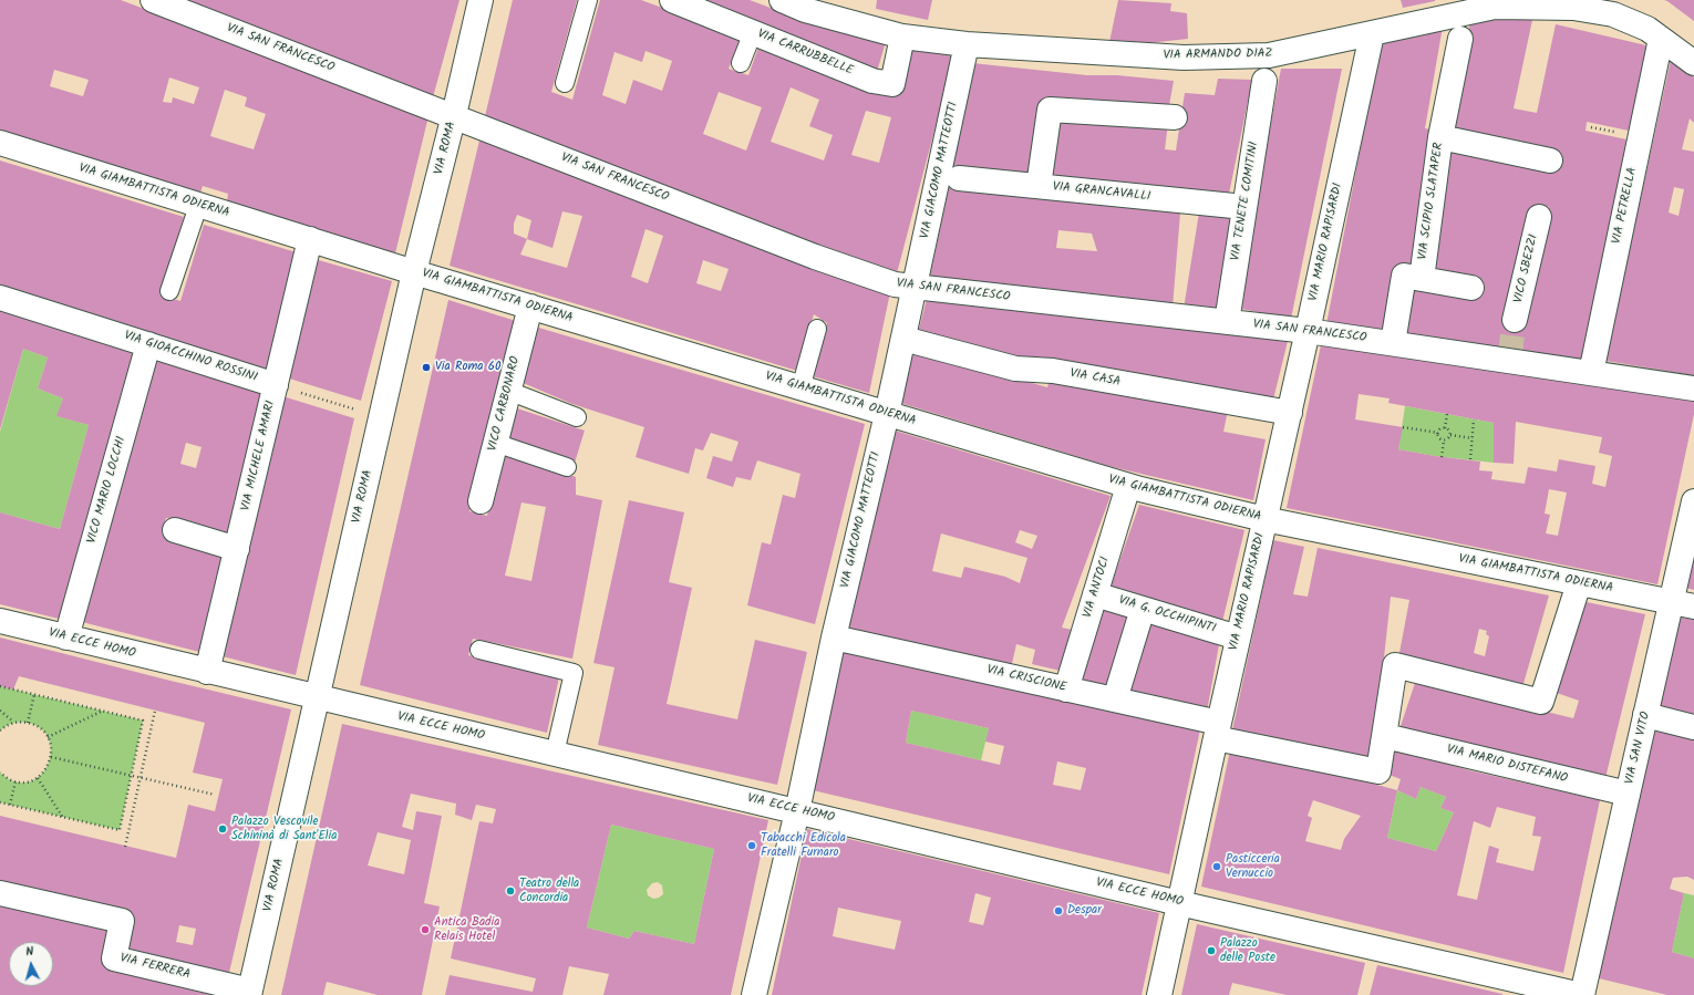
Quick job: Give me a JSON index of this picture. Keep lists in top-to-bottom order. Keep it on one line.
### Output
{"streets":{"street":["VIA SAN FRANCESCO","VIA CARRUBBELLE","VIA ARMANDO DIAZ","VIA ROMA","VIA GIACOMO MATTEOTTI","VIA GIAMBATTISTA ODIERNA","VIA GRANCAVALLI","VIA TENETE COMITINI","VIA SCIPIO SLATAPER","VIA PETRELLA","VIA MARIO RAPISARDI","VICO SBEZZI","VIA GIOACCHINO ROSSINI","VIA CASA","VICO CARBONARO","VIA MICHELE AMARI","VICO MARIO LOCCHI","VIA ANTOCI","VIA G. OCCHIPINTI","VIA ECCE HOMO","VIA CRISCIONE","VIA SAN VITO","VIA MARIO DISTEFANO","VIA FERRERA"]},"crossings":[["VIA SAN FRANCESCO","VIA ROMA"],["VIA SAN FRANCESCO","VIA GIACOMO MATTEOTTI"],["VIA SAN FRANCESCO","VIA TENETE COMITINI"],["VIA SAN FRANCESCO","VIA PETRELLA"],["VIA SAN FRANCESCO","VIA MARIO RAPISARDI"],["VIA CARRUBBELLE","VIA ARMANDO DIAZ"],["VIA ARMANDO DIAZ","VIA GIACOMO MATTEOTTI"],["VIA ARMANDO DIAZ","VIA PETRELLA"],["VIA ARMANDO DIAZ","VIA MARIO RAPISARDI"],["VIA ROMA","VIA GIAMBATTISTA ODIERNA"],["VIA ROMA","VIA ECCE HOMO"],["VIA ROMA","VIA FERRERA"],["VIA GIACOMO MATTEOTTI","VIA GIAMBATTISTA ODIERNA"],["VIA GIACOMO MATTEOTTI","VIA CASA"],["VIA GIACOMO MATTEOTTI","VIA ECCE HOMO"],["VIA GIACOMO MATTEOTTI","VIA CRISCIONE"],["VIA GIAMBATTISTA ODIERNA","VIA MARIO RAPISARDI"],["VIA GIAMBATTISTA ODIERNA","VICO CARBONARO"],["VIA GIAMBATTISTA ODIERNA","VIA MICHELE AMARI"],["VIA GIAMBATTISTA ODIERNA","VIA ANTOCI"],["VIA GIAMBATTISTA ODIERNA","VIA SAN VITO"],["VIA GRANCAVALLI","VIA TENETE COMITINI"],["VIA MARIO RAPISARDI","VIA CASA"],["VIA MARIO RAPISARDI","VIA G. OCCHIPINTI"],["VIA MARIO RAPISARDI","VIA ECCE HOMO"],["VIA MARIO RAPISARDI","VIA CRISCIONE"],["VIA GIOACCHINO ROSSINI","VIA MICHELE AMARI"],["VIA GIOACCHINO ROSSINI","VICO MARIO LOCCHI"],["VIA MICHELE AMARI","VIA ECCE HOMO"],["VICO MARIO LOCCHI","VIA ECCE HOMO"],["VIA ANTOCI","VIA G. OCCHIPINTI"],["VIA ANTOCI","VIA CRISCIONE"],["VIA ECCE HOMO","VIA SAN VITO"],["VIA CRISCIONE","VIA MARIO DISTEFANO"],["VIA SAN VITO","VIA MARIO DISTEFANO"]],"places":["Via Roma 60","Palazzo Vescovile Schininà di Sant'Elia","Tabacchi Edicola Fratelli Furnaro","Pasticceria Vernuccio","Teatro della Concordia","Despar","Antica Badia Relais Hotel","Palazzo delle Poste"],"north":"top"}
